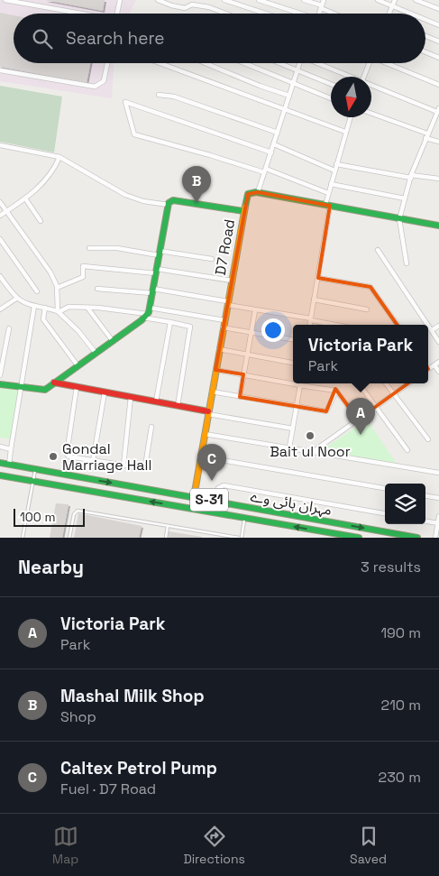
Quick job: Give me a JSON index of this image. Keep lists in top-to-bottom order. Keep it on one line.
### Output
{"streets":{"street":["D7 Road","S-31","مہران ہائی وے"]},"crossings":[["D7 Road","مہران ہائی وے"]],"places":["Bait ul Noor","Gondal Marriage Hall"],"scale_bar":"100 m","north":"bottom","page":{"search":"Search here","pins":["B","A","C"],"popup":["Victoria Park","Park"],"scale":"100 m","heading":["Nearby","3 results"],"list":[{"mark":"A","name":"Victoria Park","note":"Park","value":"190 m"},{"mark":"B","name":"Mashal Milk Shop","note":"Shop","value":"210 m"},{"mark":"C","name":"Caltex Petrol Pump","note":"Fuel · D7 Road","value":"230 m"}],"nav":["Map","Directions","Saved"]}}
